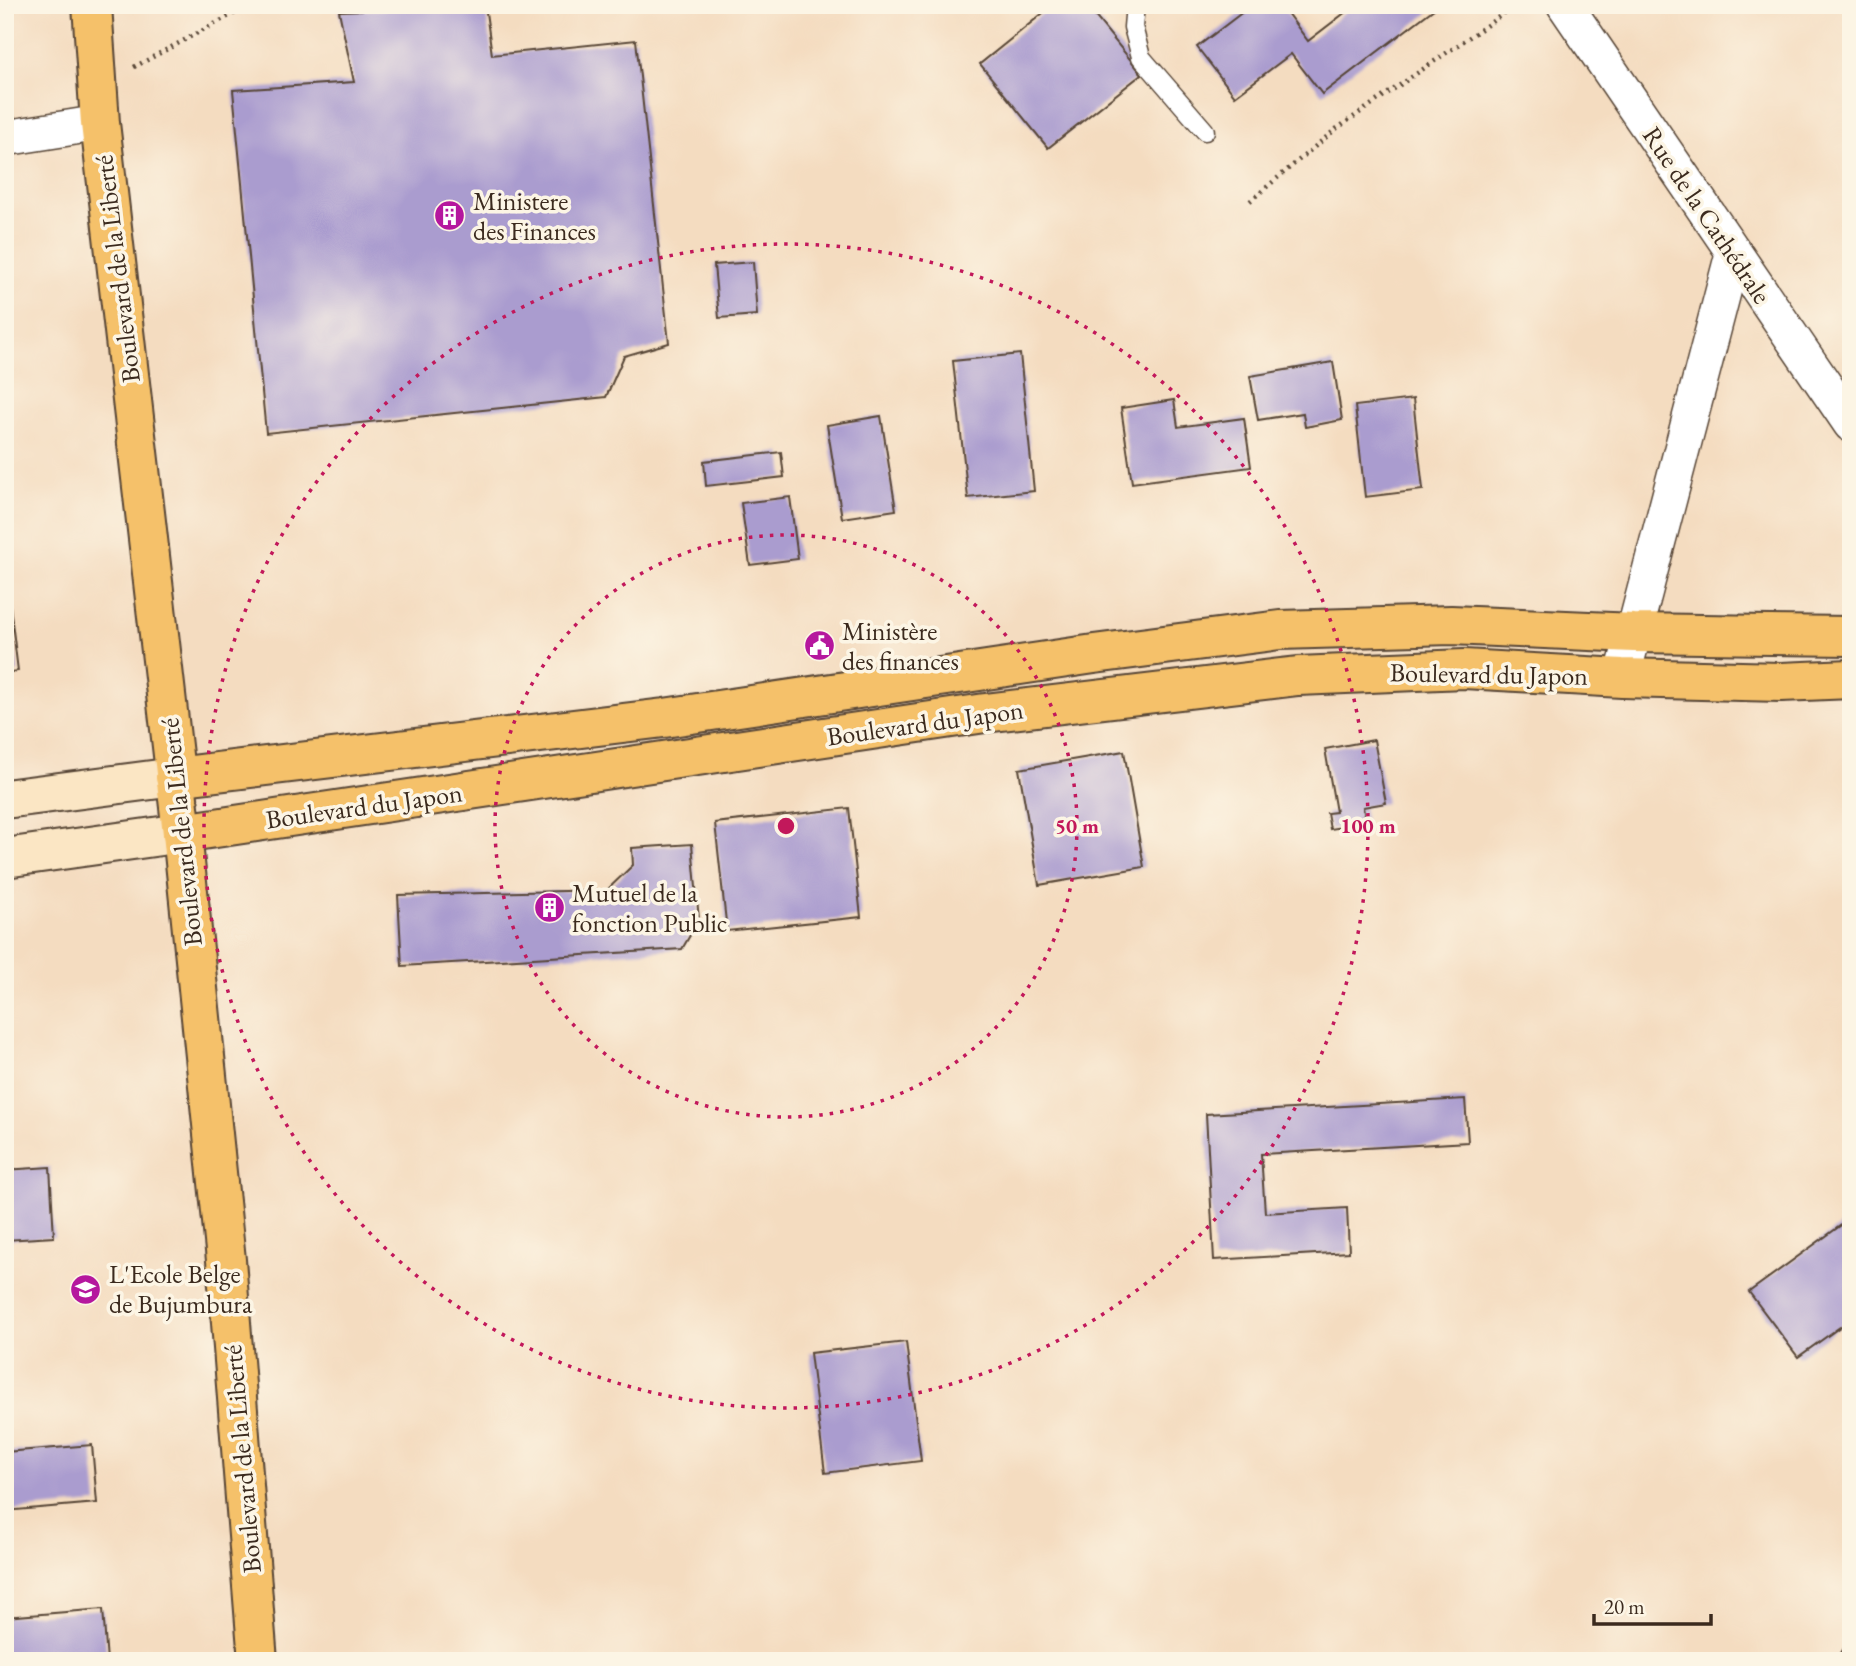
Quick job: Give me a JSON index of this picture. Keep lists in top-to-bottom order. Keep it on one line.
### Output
{"streets":{"main road":["Boulevard de la Liberté","Boulevard du Japon"],"street":["Rue de la Cathédrale"]},"crossings":[["Boulevard de la Liberté","Boulevard du Japon"]],"places":{"building":["Ministere des Finances","Mutuel de la fonction Public"],"public building":["Ministère des finances"],"school or university":["L'Ecole Belge de Bujumbura"]},"scale_bar":"20 m","rings":["50 m","100 m"]}
